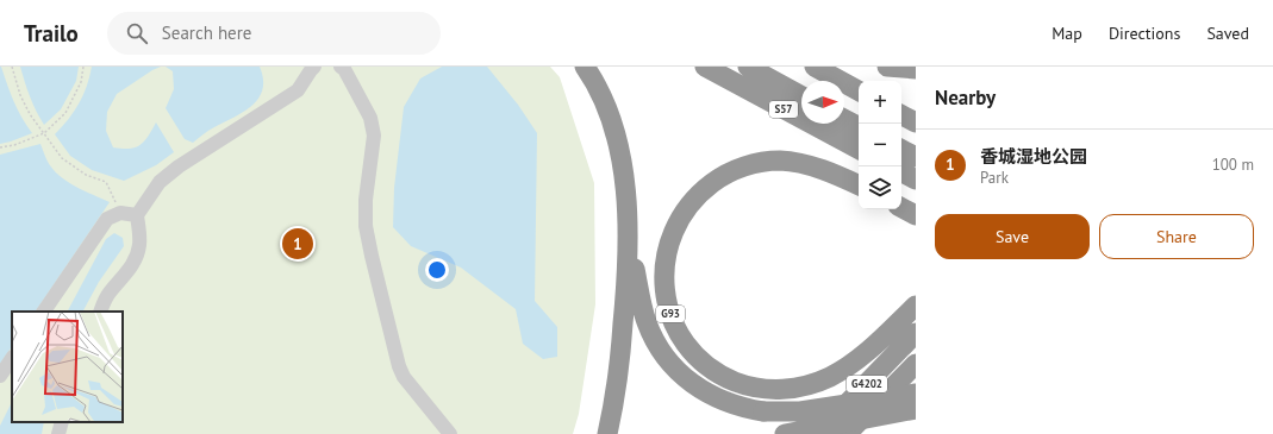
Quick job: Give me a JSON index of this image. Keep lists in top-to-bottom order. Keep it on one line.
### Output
{"streets":{"highway":["S57","G93","G4202"]},"north":"right","page":{"header":"Trailo","search":"Search here","nav":["Map","Directions","Saved"],"heading":"Nearby","map_buttons":["+","−"],"list":[{"mark":"1","name":"香城湿地公园","note":"Park","value":"100 m"}],"buttons":["Save","Share"],"pins":"1"}}
